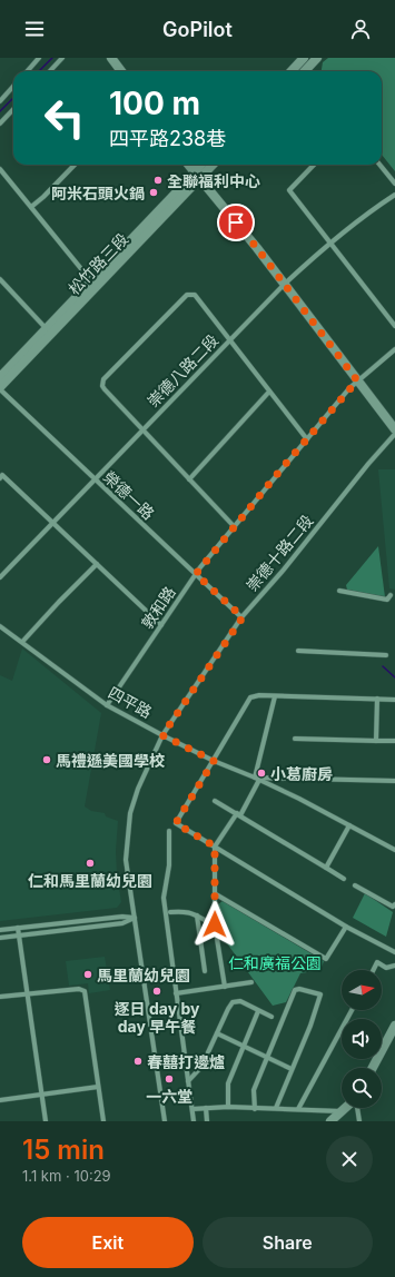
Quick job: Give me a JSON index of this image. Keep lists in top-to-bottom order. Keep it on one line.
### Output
{"streets":{"street":["松竹路三段","崇德八路二段","榮德一路","崇德十路二段","敦和路","四平路"]},"crossings":[["松竹路三段","榮德一路"],["崇德八路二段","榮德一路"],["榮德一路","崇德十路二段"],["榮德一路","敦和路"],["崇德十路二段","四平路"],["敦和路","四平路"]],"parks":["仁和廣福公園"],"places":["全聯福利中心","阿米石頭火鍋","馬禮遜美國學校","小葛廚房","仁和馬里蘭幼兒園","馬里蘭幼兒園","逐日 day by day 早午餐","春囍打邊爐","一六堂"],"north":"right","page":{"header":"GoPilot","turn":["100 m","四平路238巷"],"heading":["15 min","1.1 km · 10:29"],"buttons":["Exit","Share"]}}
